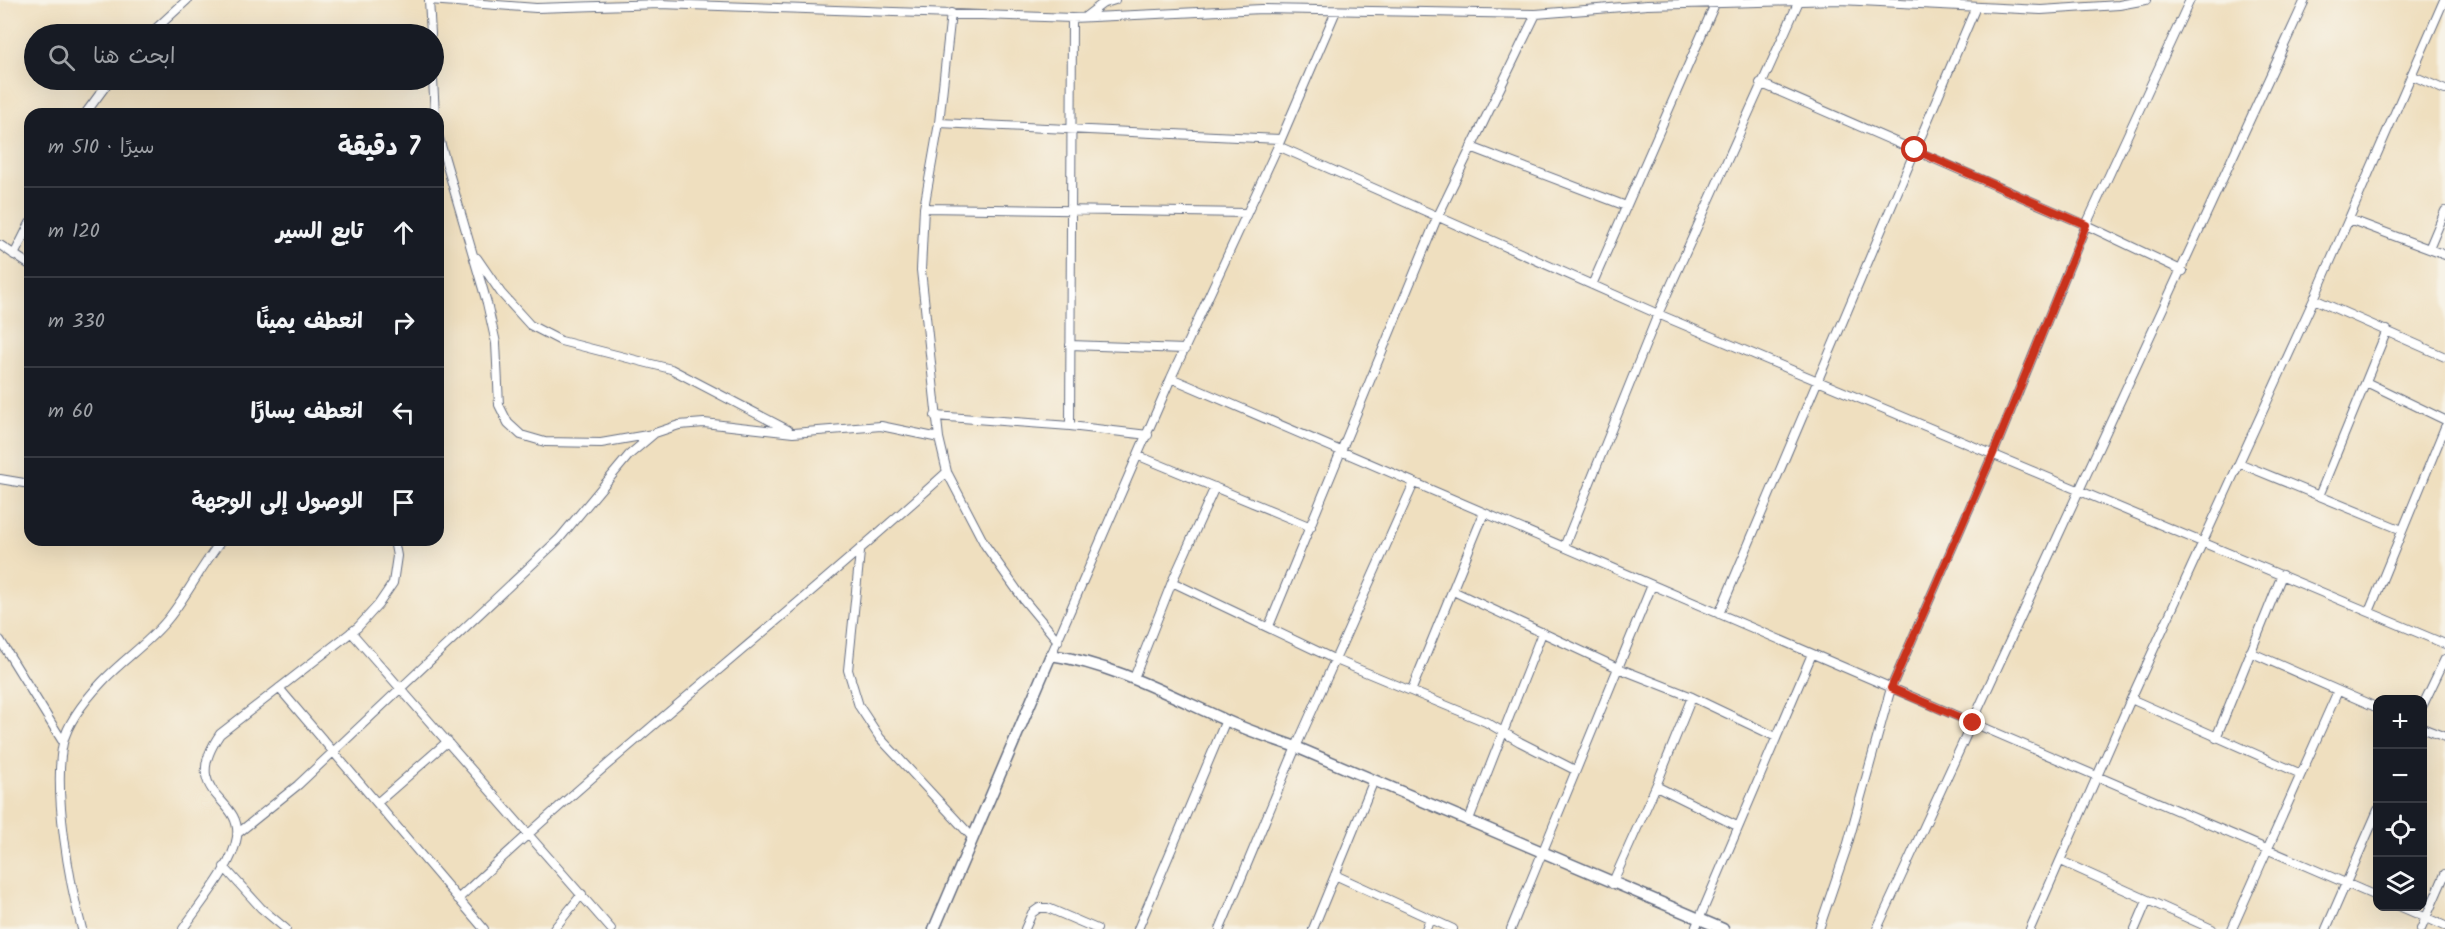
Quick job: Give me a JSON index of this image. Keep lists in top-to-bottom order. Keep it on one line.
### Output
{"page":{"search":"ابحث هنا","heading":["7 دقيقة","سيرًا · 510 m"],"list":[["تابع السير","120 m"],["انعطف يمينًا","330 m"],["انعطف يسارًا","60 m"],"الوصول إلى الوجهة"],"map_buttons":["+","−"]}}
